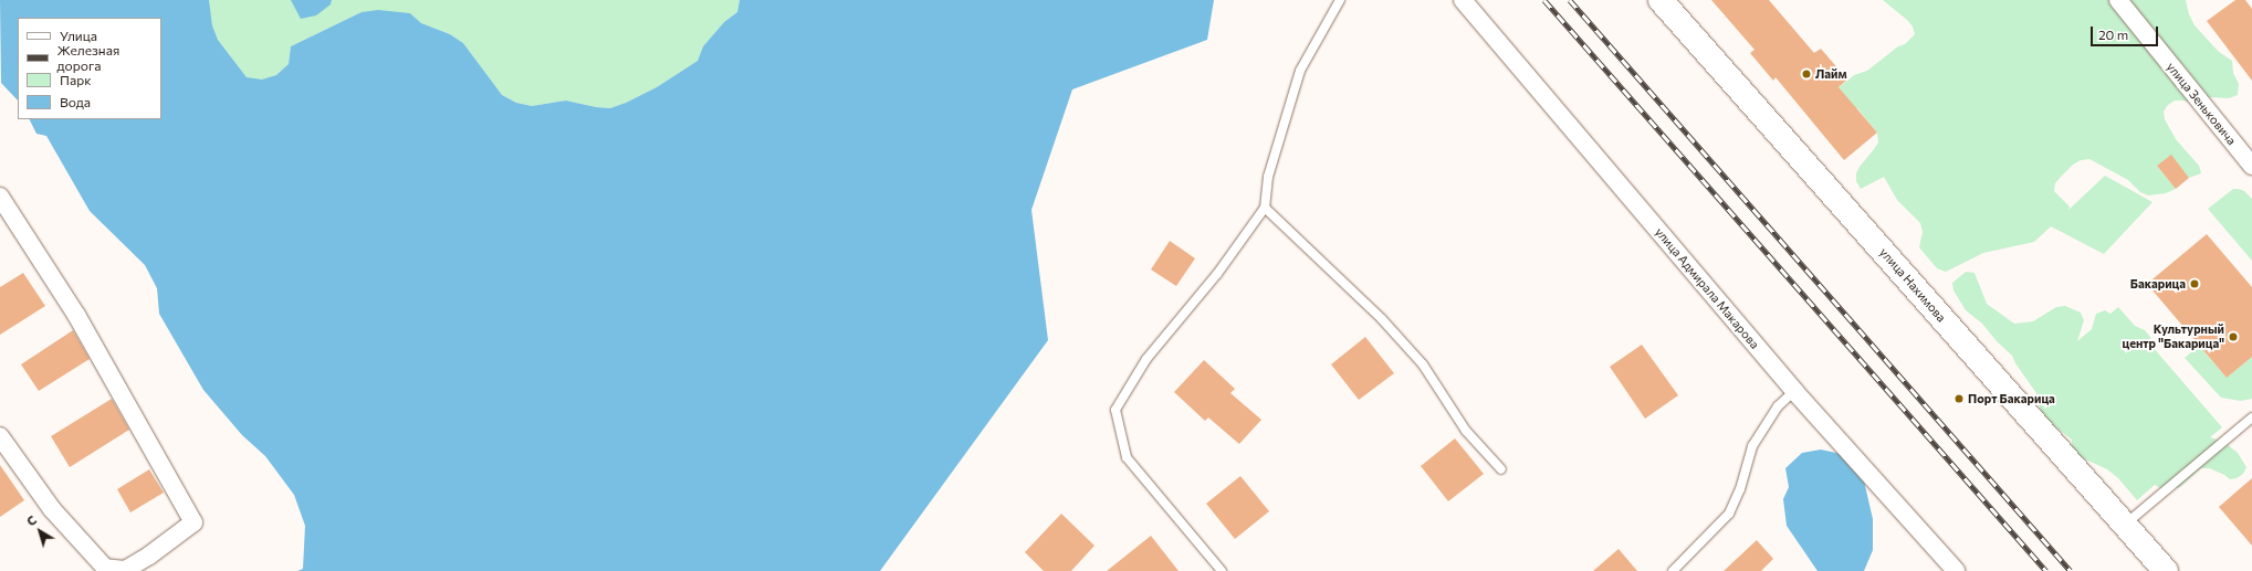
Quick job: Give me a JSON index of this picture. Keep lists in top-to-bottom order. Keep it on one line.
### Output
{"streets":{"main road":["улица Нахимова"],"street":["улица Зеньковича","улица Адмирала Макарова"]},"places":["Лайм","Бакарица","Культурный центр \"Бакарица\"","Порт Бакарица"],"legend":["Улица","Железная дорога","Парк","Вода"],"scale_bar":"20 m","north":"top left"}
